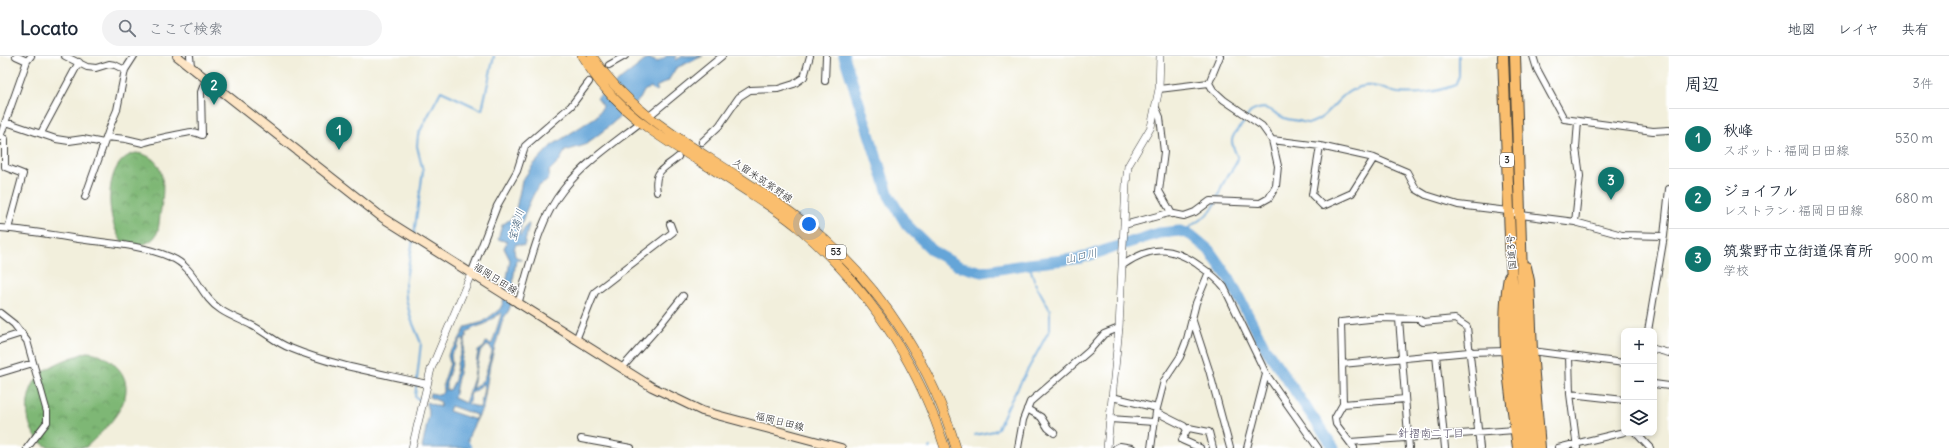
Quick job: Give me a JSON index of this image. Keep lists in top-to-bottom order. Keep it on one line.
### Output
{"streets":{"highway":["3","国道3号"],"main road":["久留米筑紫野線","53","福岡日田線"]},"districts":["針摺南二丁目"],"water":["宝満川","山口川"],"page":{"header":"Locato","search":"ここで検索","nav":["地図","レイヤ","共有"],"heading":["周辺","3件"],"pins":["2","1","3"],"list":[{"mark":"1","name":"秋峰","note":"スポット · 福岡日田線","value":"530 m"},{"mark":"2","name":"ジョイフル","note":"レストラン · 福岡日田線","value":"680 m"},{"mark":"3","name":"筑紫野市立街道保育所","note":"学校","value":"900 m"}],"map_buttons":["+","−"]}}
